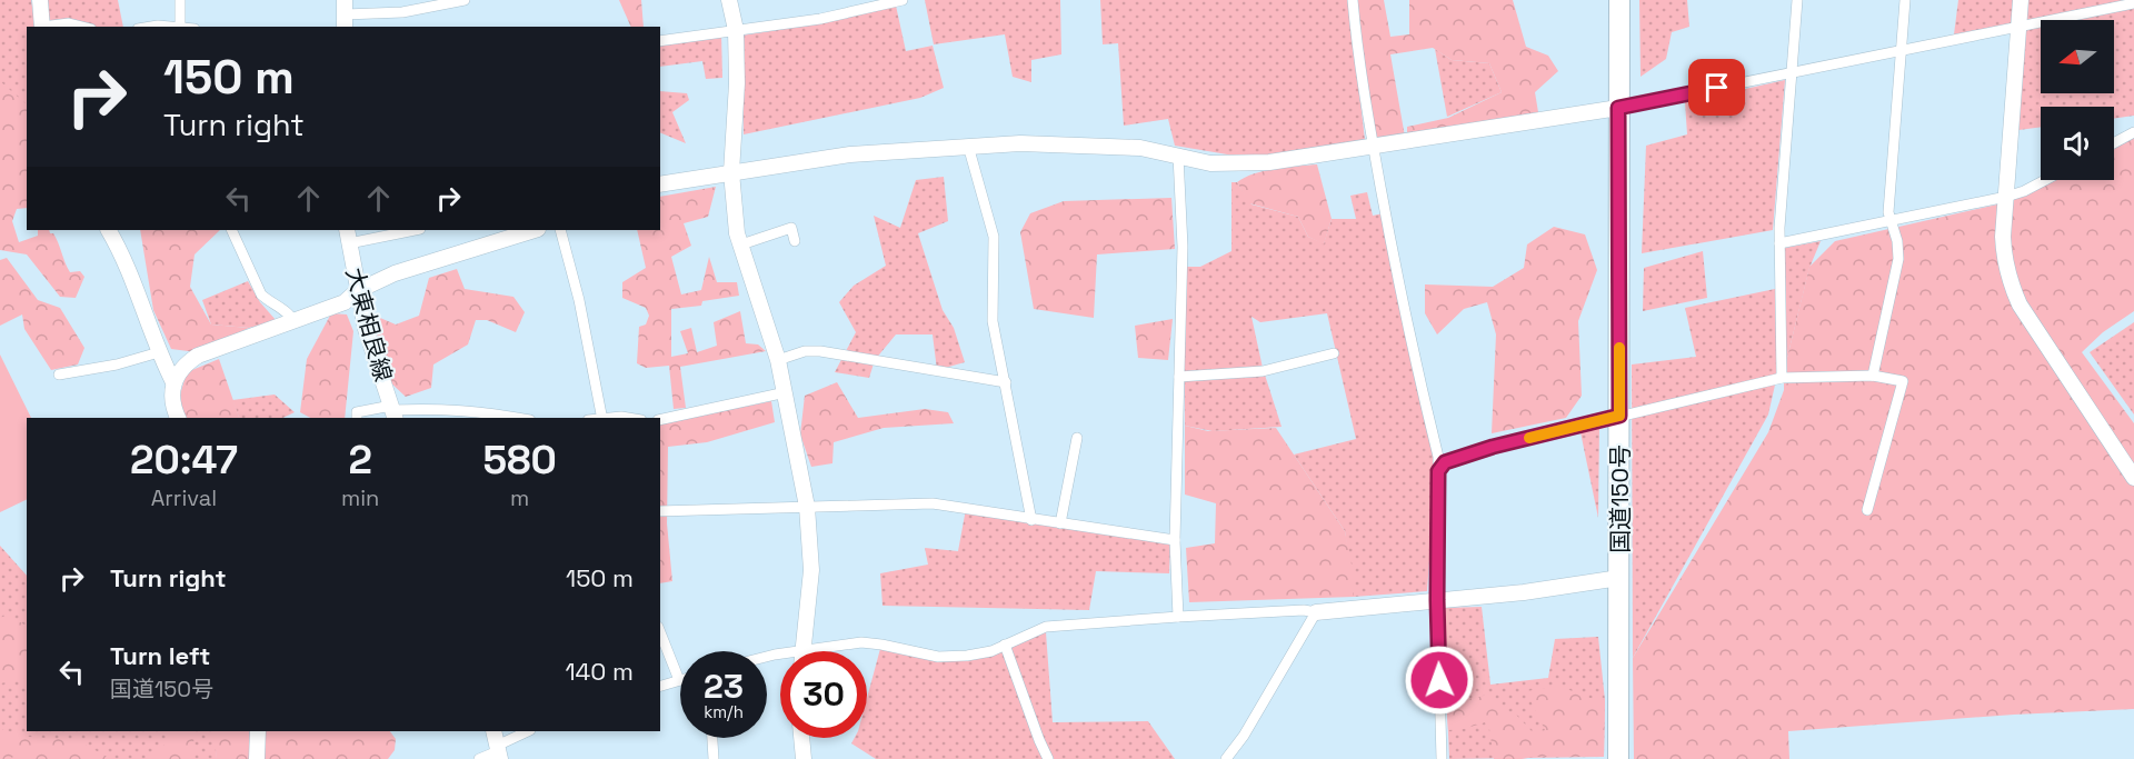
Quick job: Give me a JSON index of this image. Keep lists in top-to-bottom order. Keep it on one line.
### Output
{"streets":{"highway":["国道150号"],"street":["大東相良線"]},"north":"left","page":{"turn":["150 m","Turn right"],"eta":["20:47","Arrival","2","min","580","m"],"list":[{"name":"Turn right","value":"150 m"},{"name":"Turn left","note":"国道150号","value":"140 m"}],"speed":"23 km/h","limit":"30"}}
